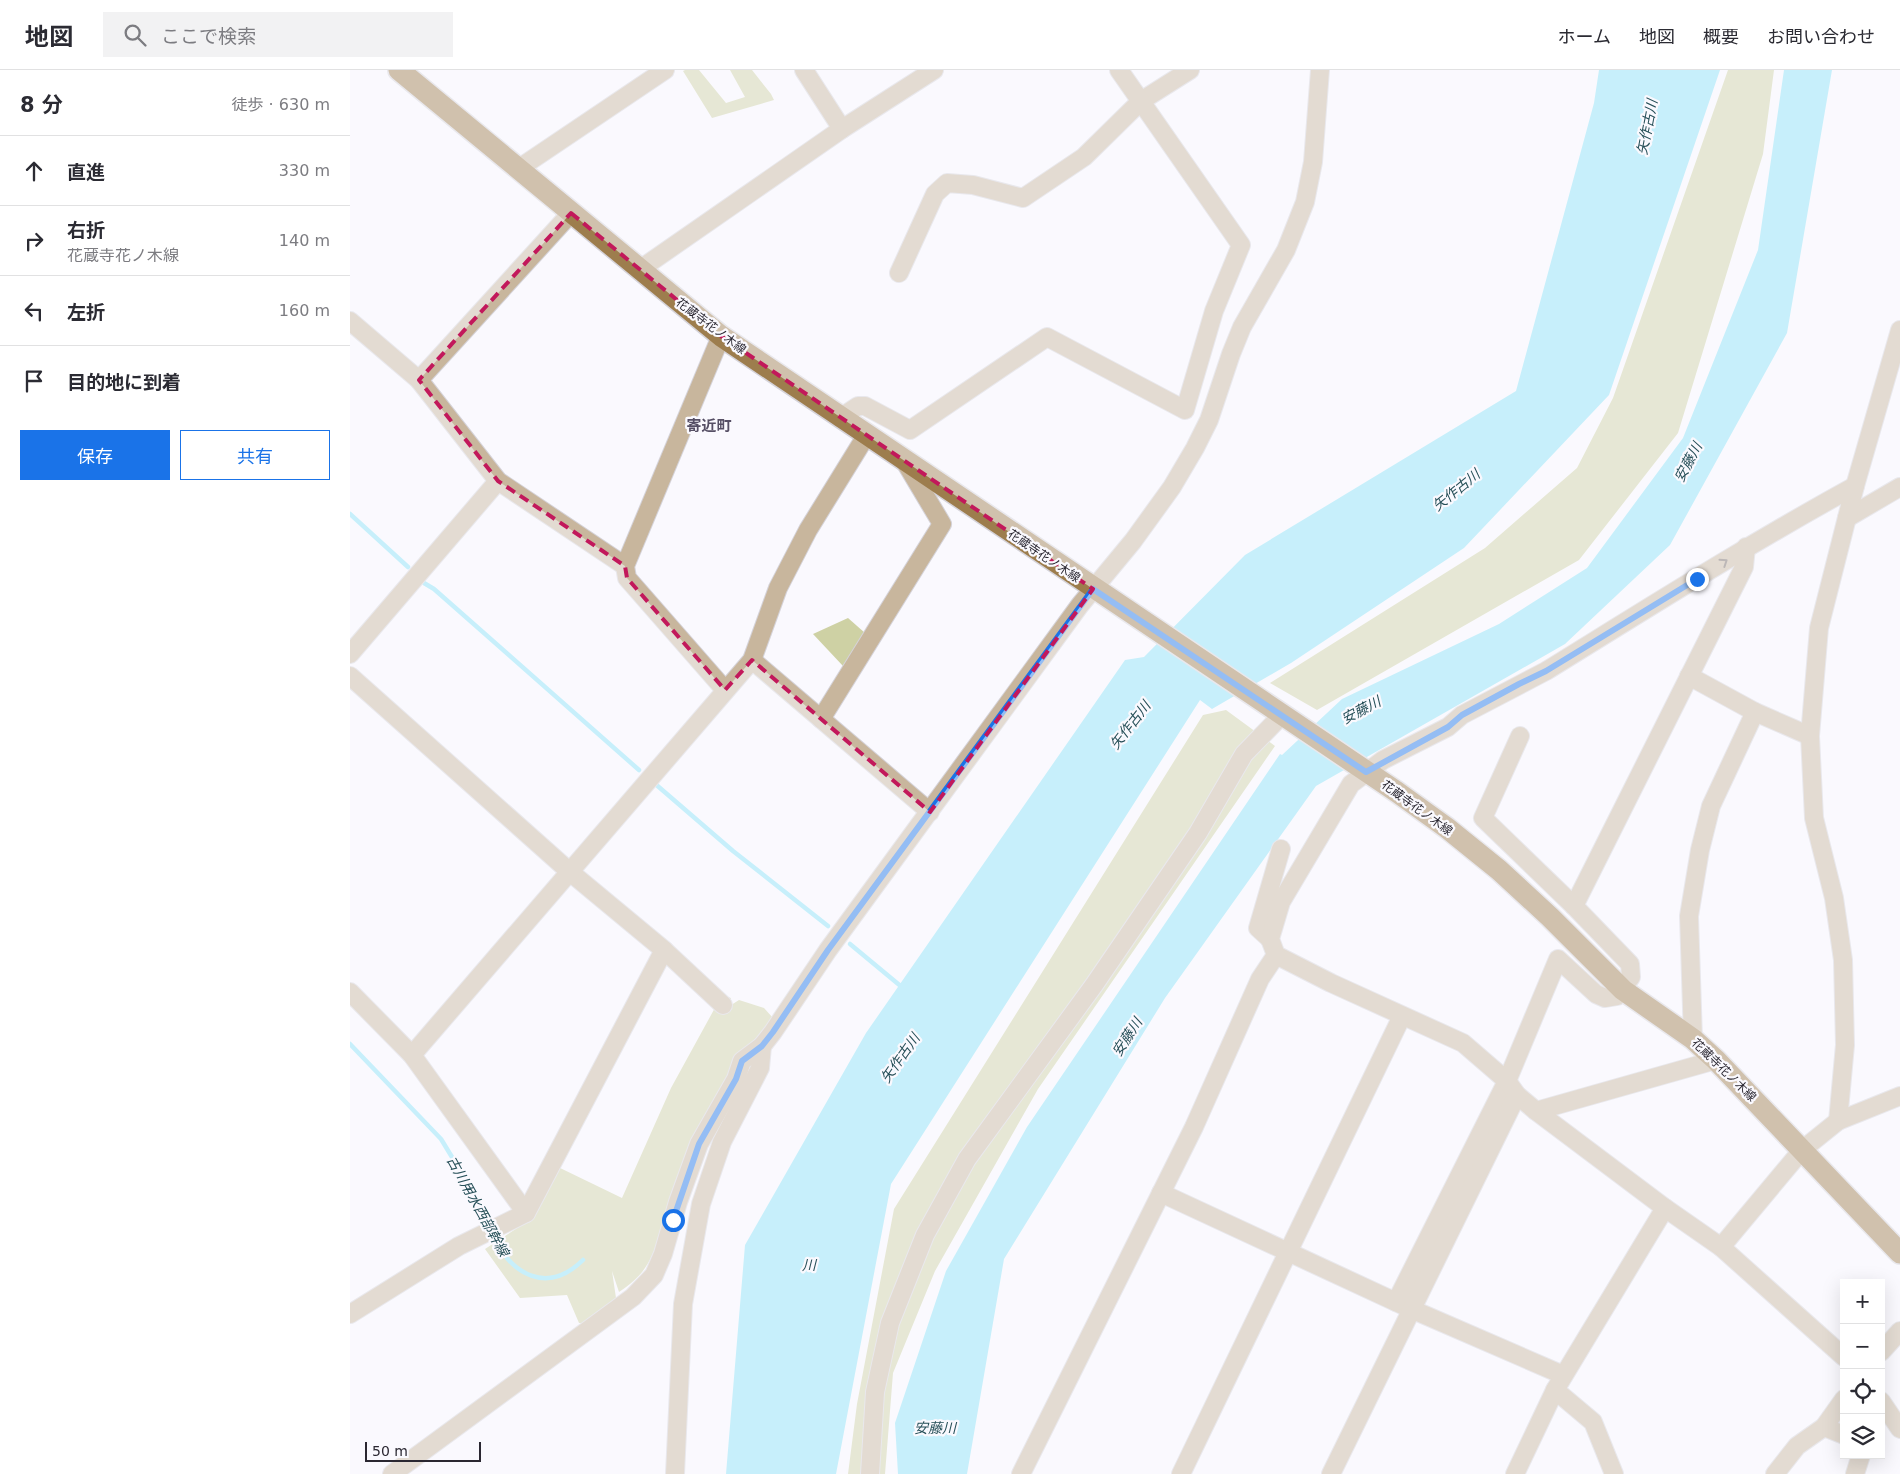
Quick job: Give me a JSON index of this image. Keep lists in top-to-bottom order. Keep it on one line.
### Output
{"streets":{"main road":["花蔵寺花ノ木線"]},"districts":["寄近町"],"water":["矢作古川","安藤川","古川用水西部幹線","川"],"scale_bar":"50 m","page":{"header":"地図","search":"ここで検索","nav":["ホーム","地図","概要","お問い合わせ"],"heading":["8 分","徒歩 · 630 m"],"list":[["直進","330 m"],["右折","花蔵寺花ノ木線","140 m"],["左折","160 m"],"目的地に到着"],"buttons":["保存","共有"],"map_buttons":["+","−"],"scale":"50 m"}}
